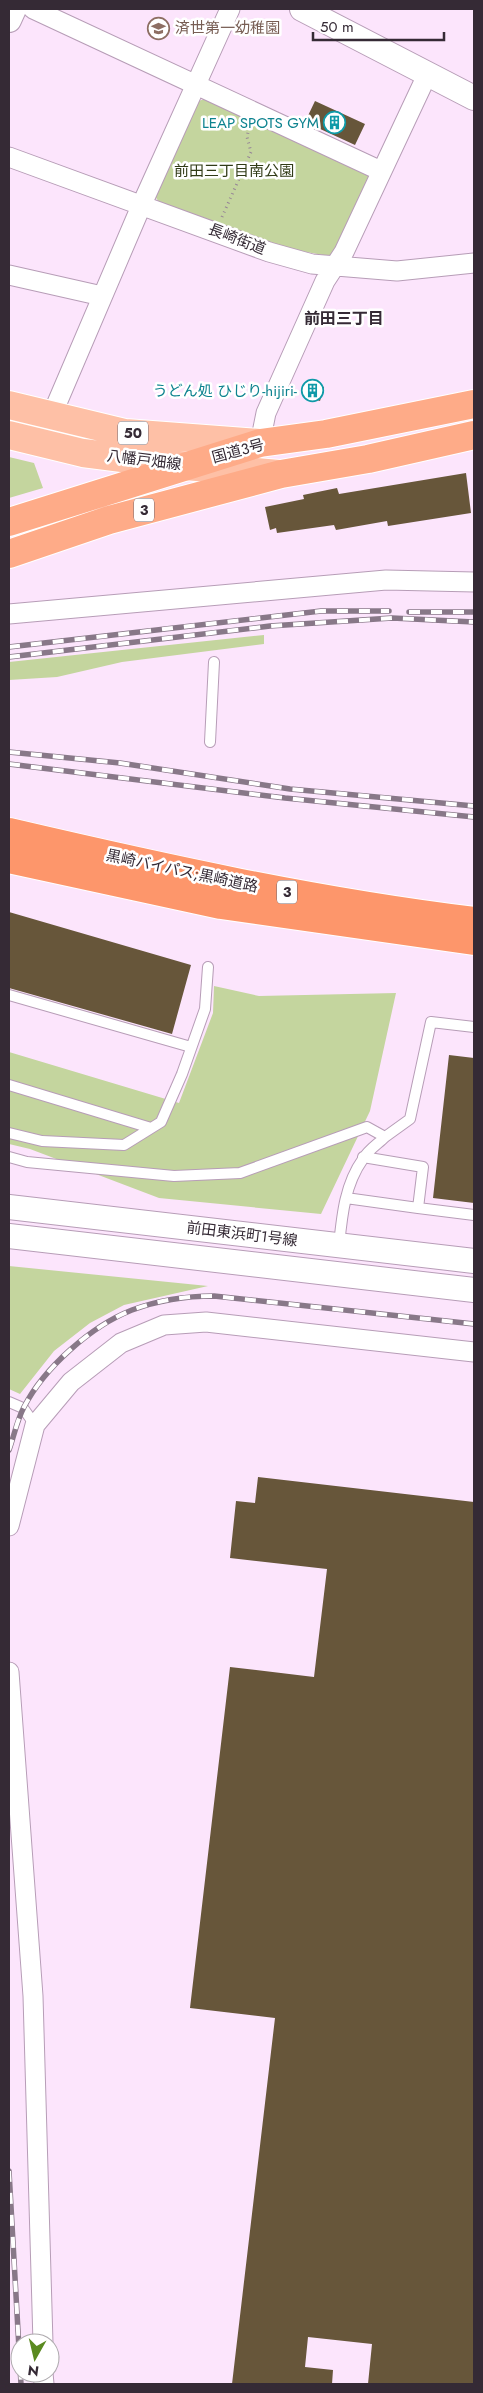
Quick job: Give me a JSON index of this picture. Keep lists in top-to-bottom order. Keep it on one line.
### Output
{"streets":{"highway":["国道3号","3","黒崎バイパス;黒崎道路"],"main road":["50","八幡戸畑線"],"street":["長崎街道","前田東浜町1号線"]},"crossings":[["国道3号","八幡戸畑線"],["八幡戸畑線","3"]],"districts":["前田三丁目"],"parks":["前田三丁目南公園"],"places":{"school or university":["済世第一幼稚園"],"building":["LEAP SPOTS GYM","うどん処 ひじり-hijiri-"]},"scale_bar":"50 m","north":"bottom"}
